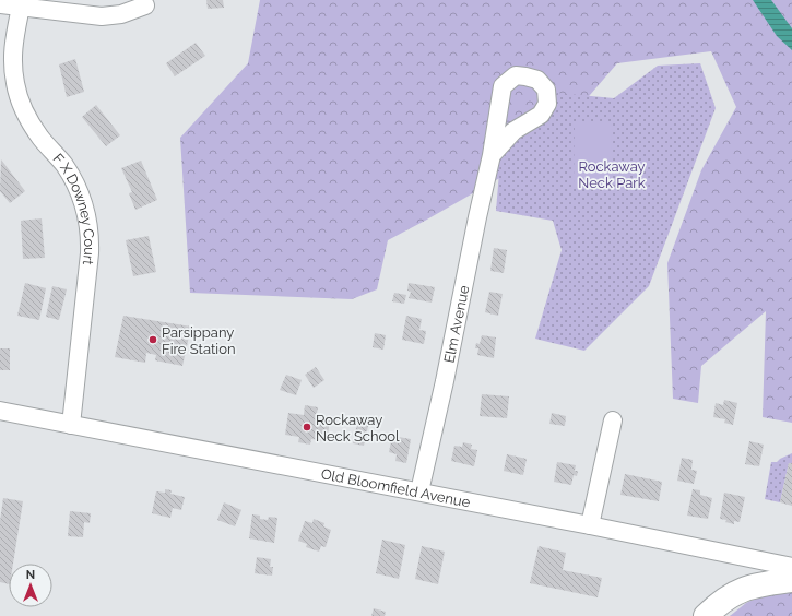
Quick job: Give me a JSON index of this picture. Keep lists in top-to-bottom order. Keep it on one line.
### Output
{"streets":{"street":["F X Downey Court","Elm Avenue","Old Bloomfield Avenue"]},"crossings":[["F X Downey Court","Old Bloomfield Avenue"],["Elm Avenue","Old Bloomfield Avenue"]],"parks":["Rockaway Neck Park"],"places":["Parsippany Fire Station","Rockaway Neck School"],"north":"top"}
